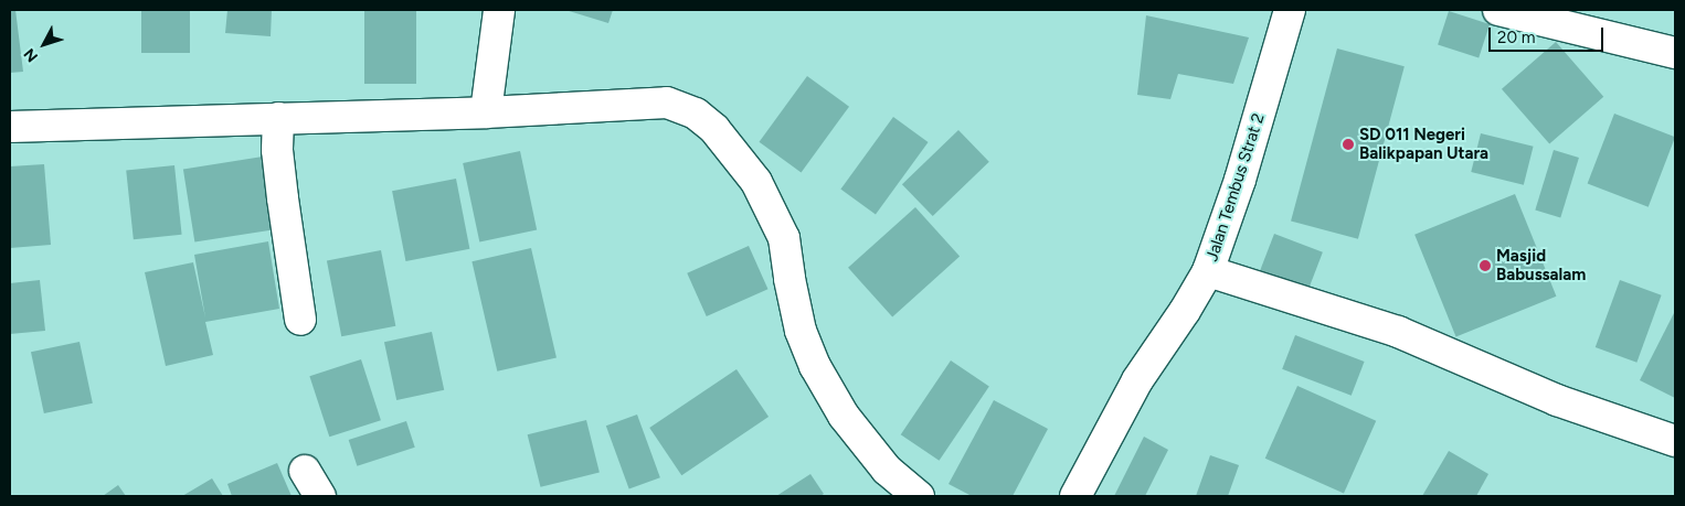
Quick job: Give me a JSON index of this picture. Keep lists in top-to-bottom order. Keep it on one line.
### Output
{"streets":{"street":["Jalan Tembus Strat 2"]},"places":["SD 011 Negeri Balikpapan Utara","Masjid Babussalam"],"scale_bar":"20 m","north":"bottom left"}
